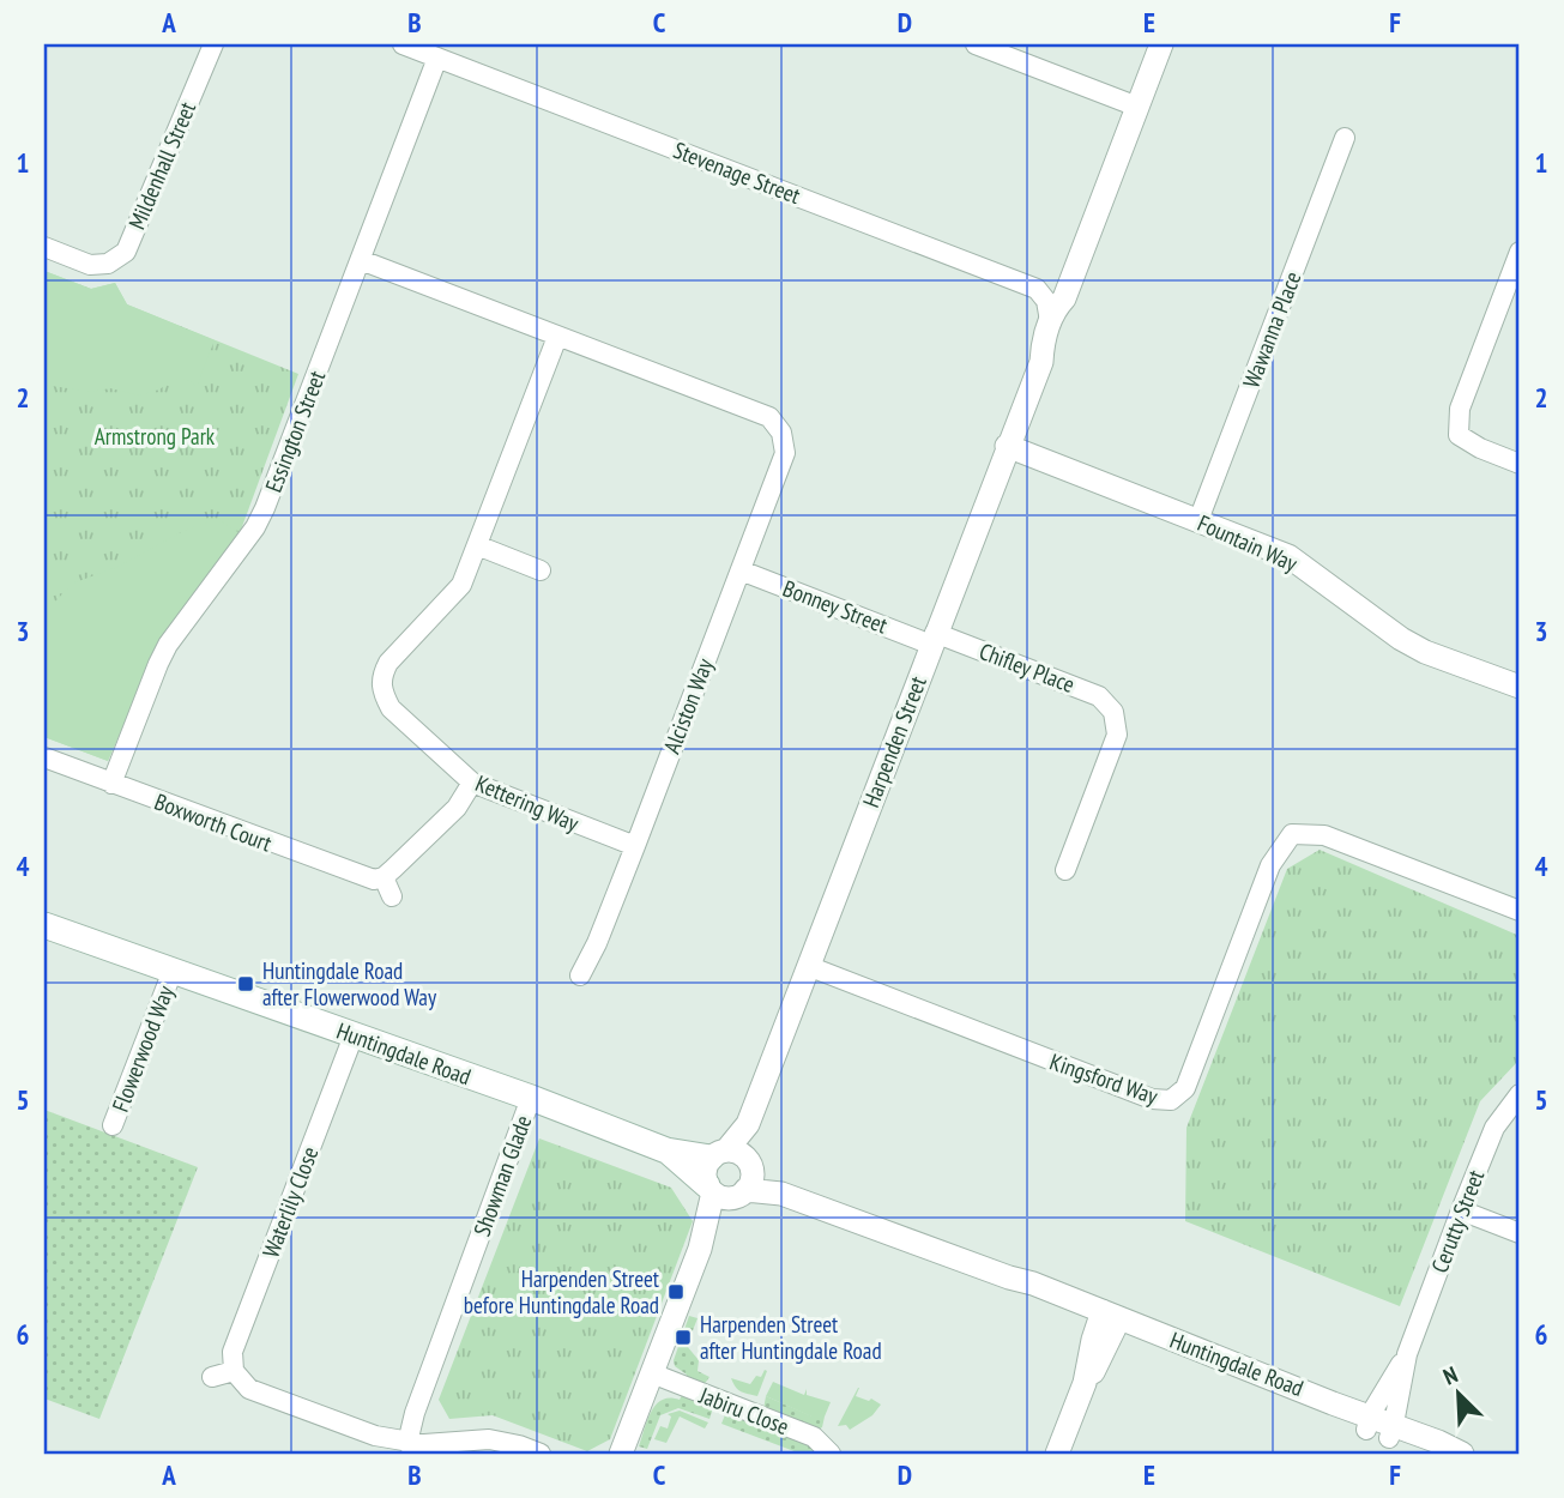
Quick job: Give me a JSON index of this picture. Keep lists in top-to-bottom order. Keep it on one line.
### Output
{"streets":{"main road":["Huntingdale Road"],"street":["Mildenhall Street","Stevenage Street","Wawanna Place","Essington Street","Fountain Way","Bonney Street","Chifley Place","Alciston Way","Harpenden Street","Kettering Way","Boxworth Court","Flowerwood Way","Kingsford Way","Showman Glade","Waterlily Close","Cerutty Street","Jabiru Close"]},"crossings":[["Stevenage Street","Essington Street"],["Stevenage Street","Harpenden Street"],["Wawanna Place","Fountain Way"],["Essington Street","Alciston Way"],["Essington Street","Boxworth Court"],["Fountain Way","Harpenden Street"],["Bonney Street","Chifley Place"],["Bonney Street","Alciston Way"],["Bonney Street","Harpenden Street"],["Chifley Place","Harpenden Street"],["Alciston Way","Kettering Way"],["Harpenden Street","Huntingdale Road"],["Harpenden Street","Kingsford Way"],["Flowerwood Way","Huntingdale Road"],["Huntingdale Road","Showman Glade"],["Huntingdale Road","Waterlily Close"],["Huntingdale Road","Cerutty Street"]],"parks":["Armstrong Park"],"places":{"transit":["Huntingdale Road after Flowerwood Way","Harpenden Street before Huntingdale Road","Harpenden Street after Huntingdale Road"]},"north":"top left","grid":{"columns":["A","B","C","D","E","F"],"rows":["1","2","3","4","5","6"]}}
